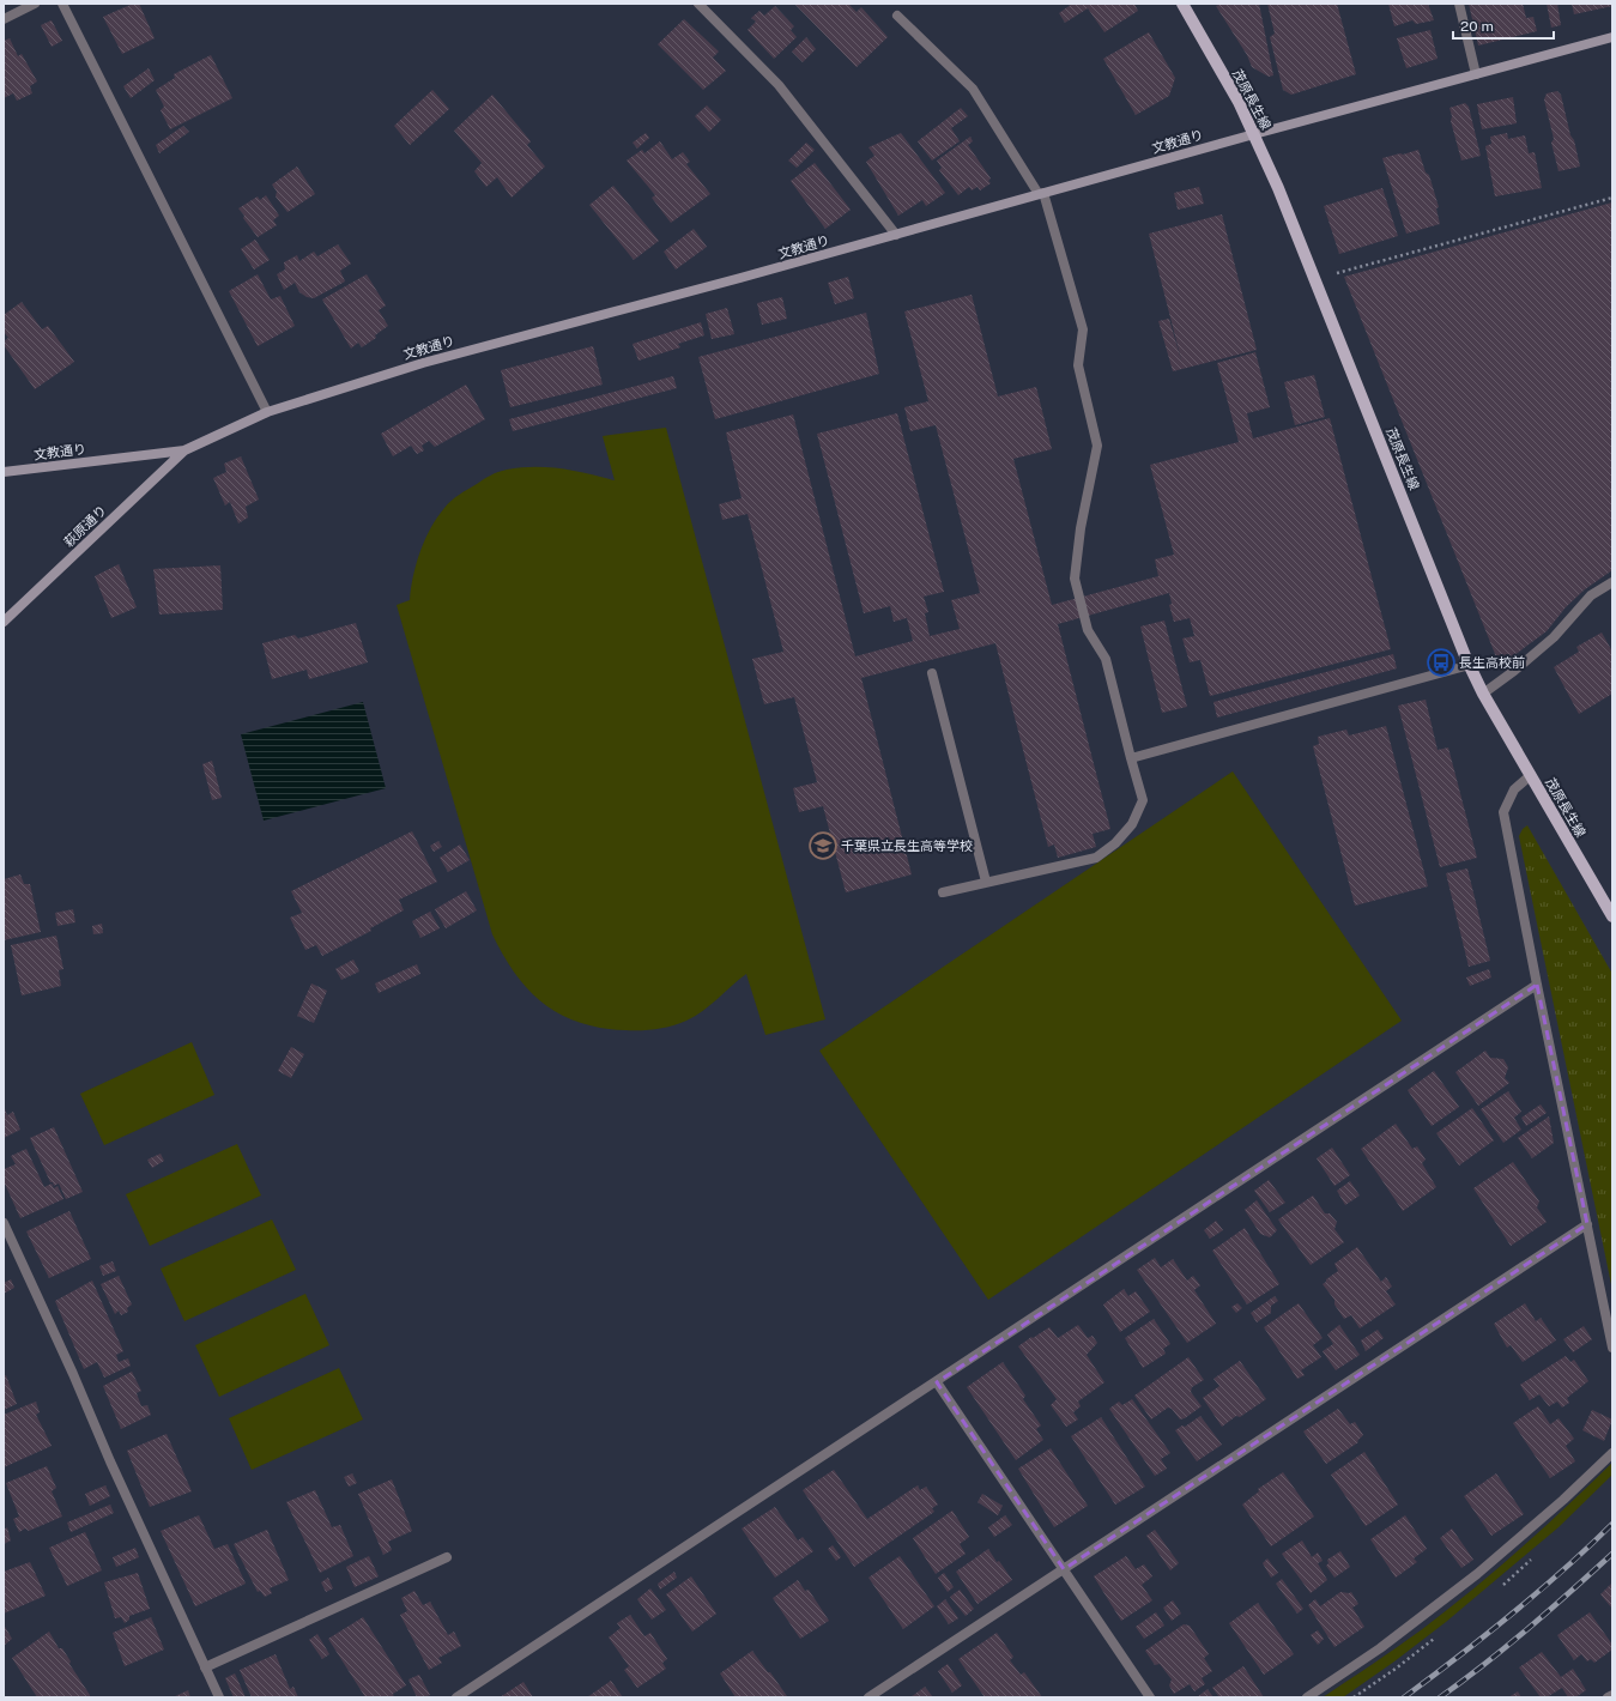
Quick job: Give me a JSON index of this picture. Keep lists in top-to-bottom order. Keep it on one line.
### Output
{"streets":{"main road":["茂原長生線"],"street":["文教通り","萩原通り"]},"crossings":[["茂原長生線","文教通り"],["文教通り","萩原通り"]],"places":{"bus stop":["長生高校前"],"school or university":["千葉県立長生高等学校"]},"scale_bar":"20 m"}
